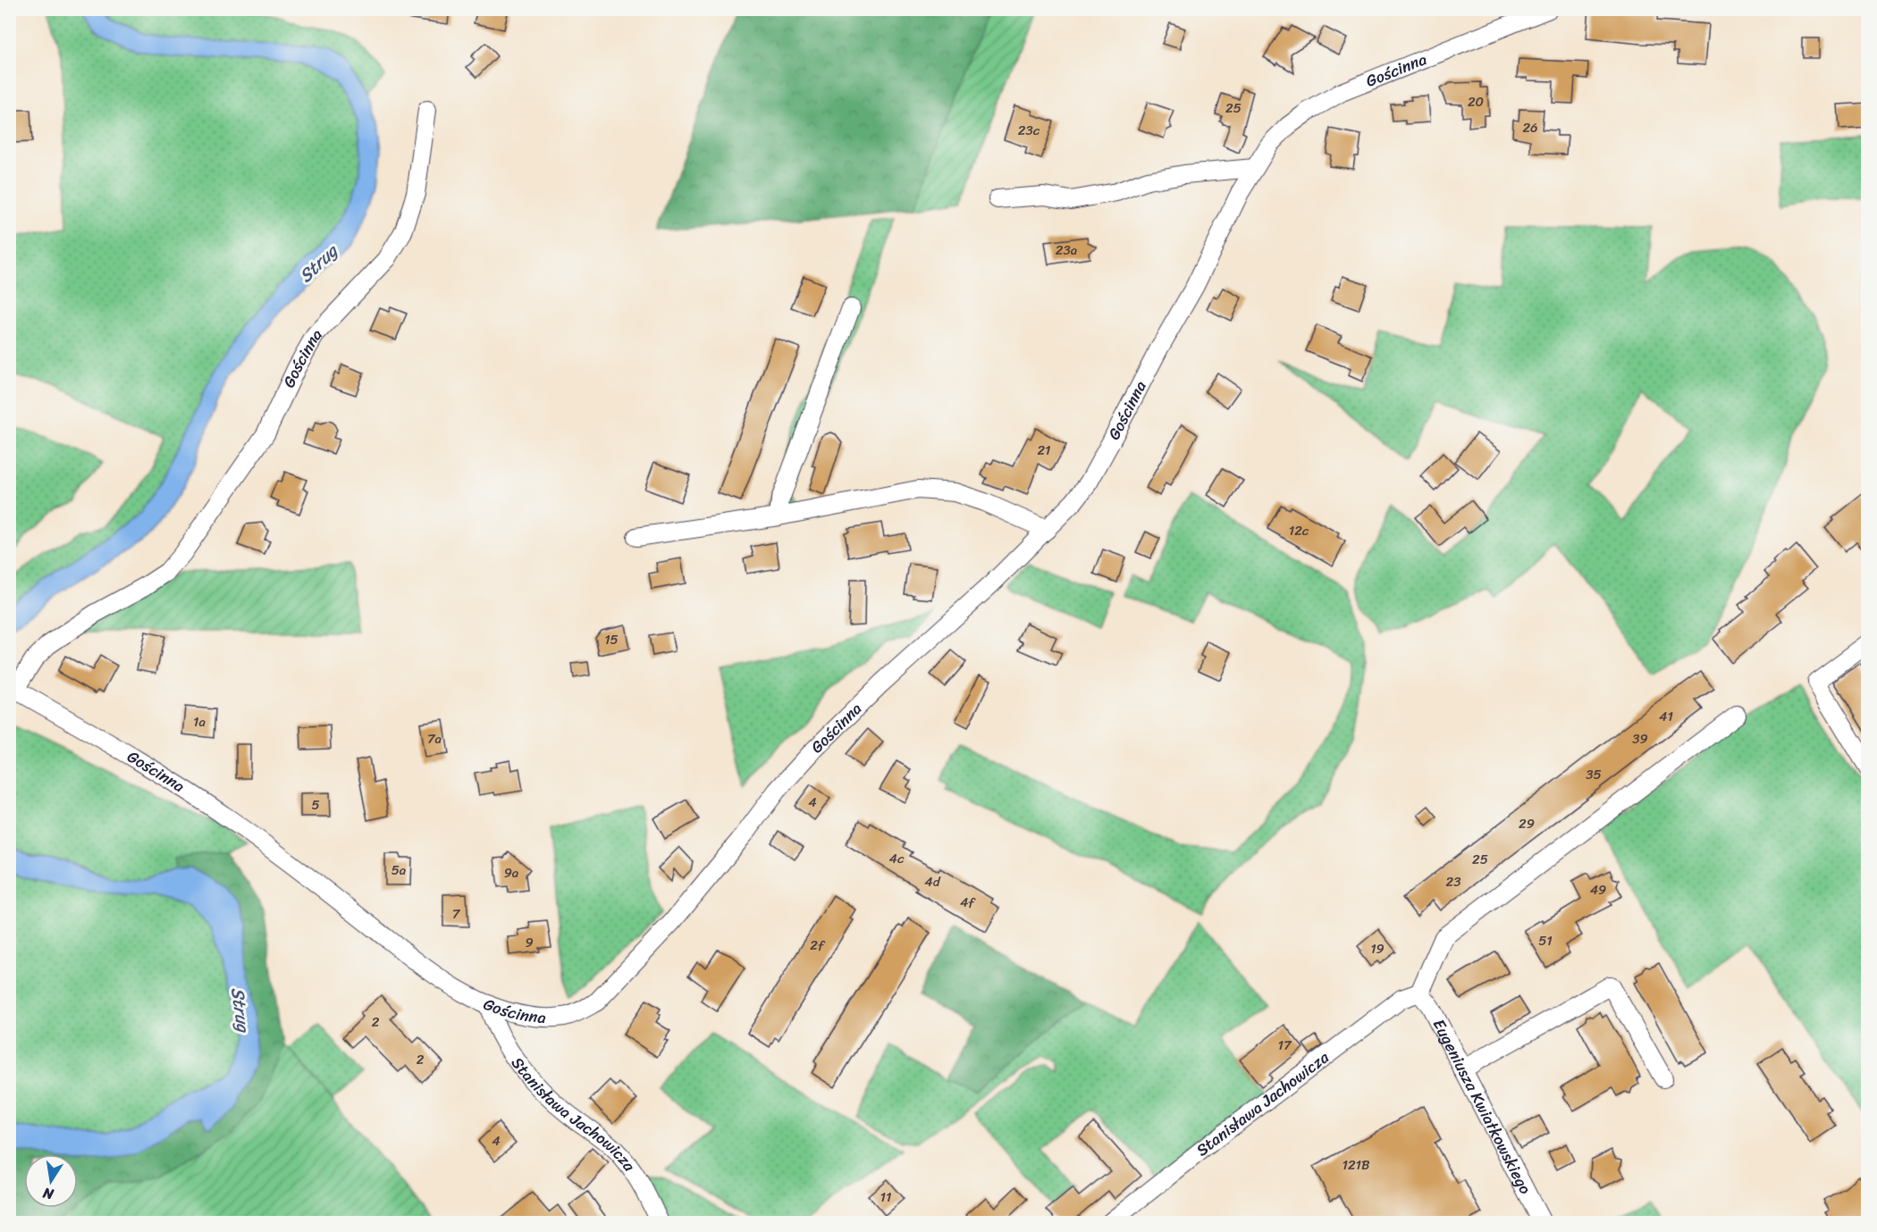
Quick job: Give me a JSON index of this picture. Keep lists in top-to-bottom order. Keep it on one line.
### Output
{"streets":{"street":["Gościnna","Stanisława Jachowicza","Eugeniusza Kwiatkowskiego"]},"crossings":[["Gościnna","Stanisława Jachowicza"],["Stanisława Jachowicza","Eugeniusza Kwiatkowskiego"]],"water":["Strug"],"house_numbers":["20","25","26","23c","23a","21","12c","15","41","1a","7a","39","35","4","5","29","4c","25","5a","9a","4d","23","49","4f","7","51","9","2f","19","2","17","2","4","121B","11"],"north":"bottom"}
